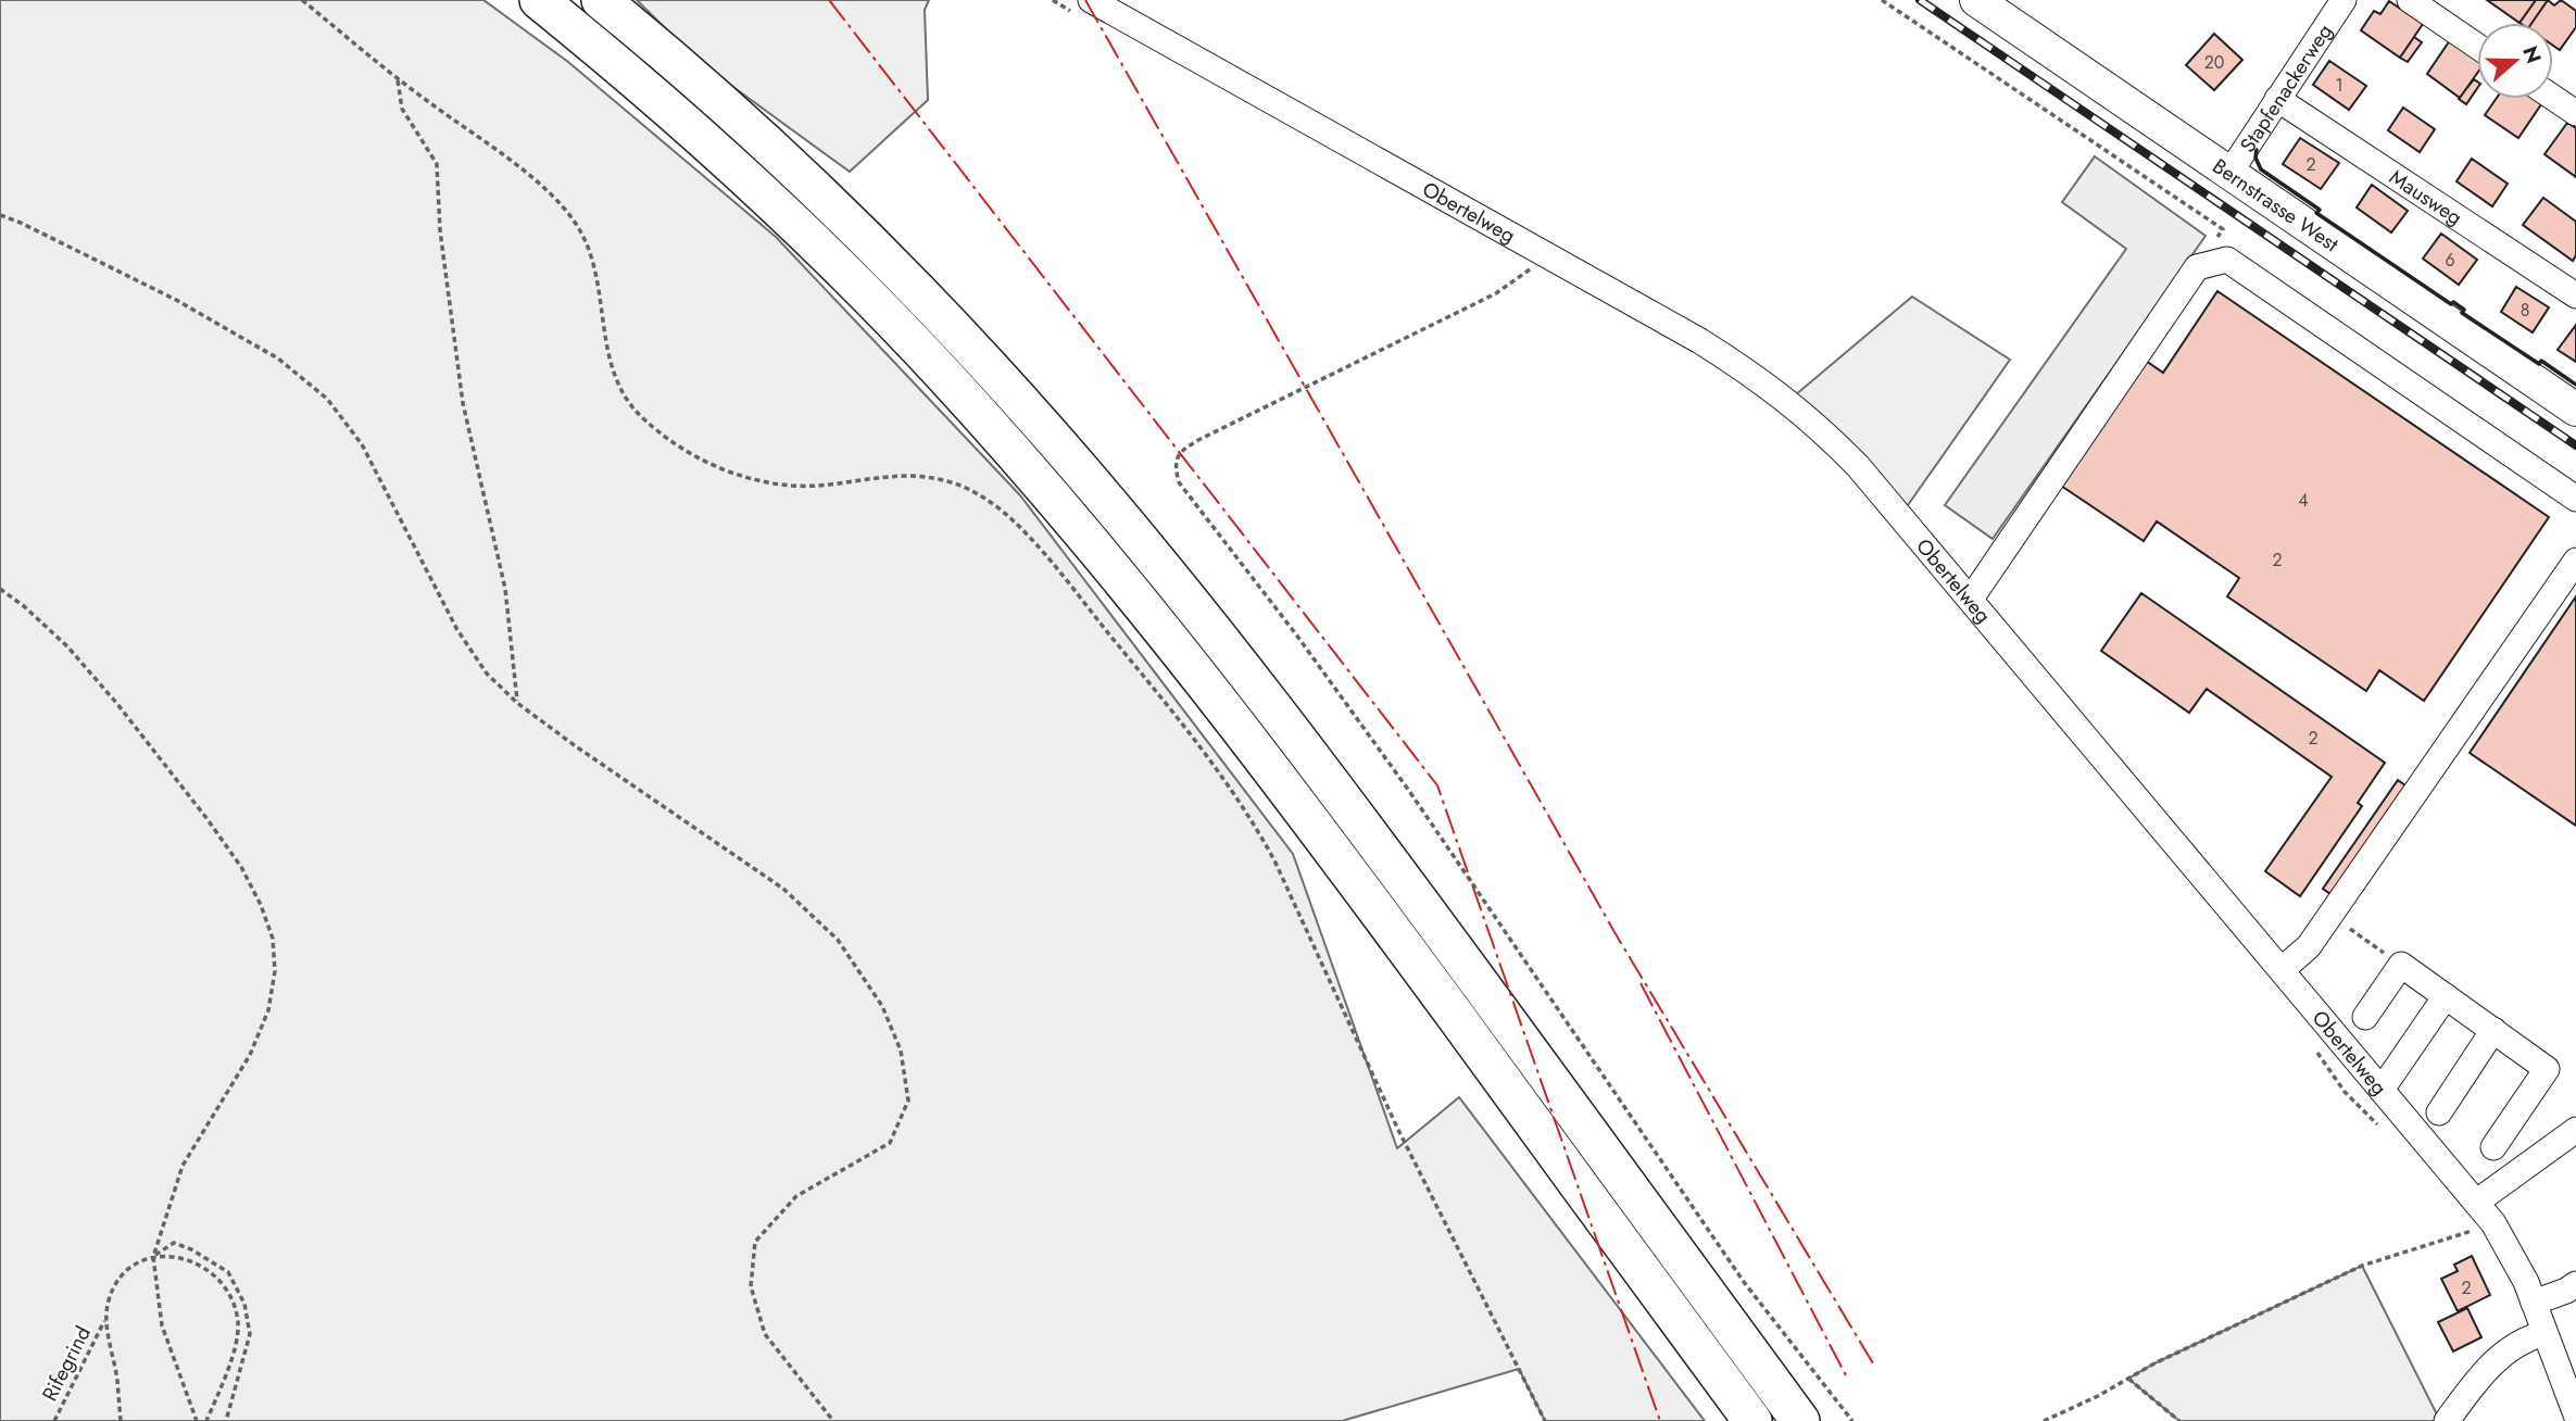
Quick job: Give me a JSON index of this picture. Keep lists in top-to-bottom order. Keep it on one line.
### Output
{"streets":{"main road":["Bernstrasse West"],"street":["Stapfenackerweg","Mausweg","Obertelweg"],"path":["Rifegrind"]},"crossings":[["Stapfenackerweg","Mausweg"],["Stapfenackerweg","Bernstrasse West"]],"house_numbers":["20","1","2","6","8","4","2","2","2"],"north":"right"}
